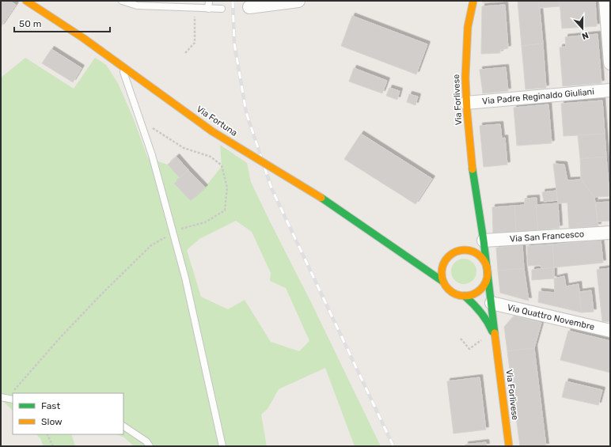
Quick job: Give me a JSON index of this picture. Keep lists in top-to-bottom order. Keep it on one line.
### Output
{"streets":{"street":["Via Padre Reginaldo Giuliani","Via Forlivese","Via Fortuna","Via San Francesco","Via Quattro Novembre"]},"crossings":[["Via Padre Reginaldo Giuliani","Via Forlivese"],["Via Forlivese","Via Fortuna"],["Via Forlivese","Via San Francesco"],["Via Forlivese","Via Quattro Novembre"]],"legend":["Fast","Slow"],"scale_bar":"50 m","north":"bottom"}
